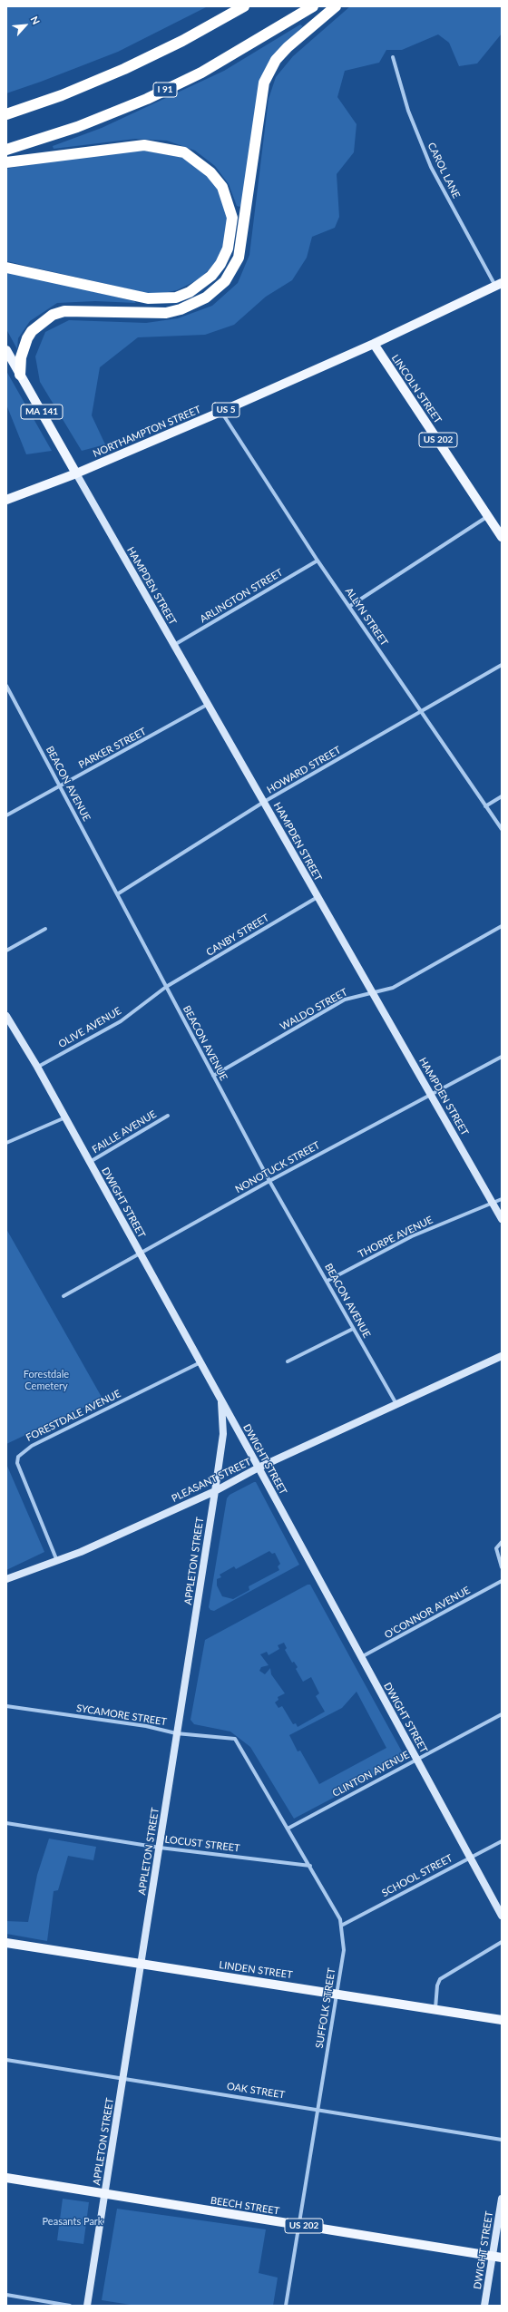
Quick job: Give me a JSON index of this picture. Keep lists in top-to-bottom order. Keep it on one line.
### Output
{"streets":{"highway":["I 91"],"main road":["LINCOLN STREET","US 5","MA 141","NORTHAMPTON STREET","US 202","HAMPDEN STREET","DWIGHT STREET","PLEASANT STREET","APPLETON STREET","LINDEN STREET","BEECH STREET"],"street":["CAROL LANE","ARLINGTON STREET","ALLYN STREET","PARKER STREET","HOWARD STREET","BEACON AVENUE","CANBY STREET","WALDO STREET","OLIVE AVENUE","FAILLE AVENUE","NONOTUCK STREET","THORPE AVENUE","FORESTDALE AVENUE","O'CONNOR AVENUE","SYCAMORE STREET","CLINTON AVENUE","LOCUST STREET","SCHOOL STREET","SUFFOLK STREET","OAK STREET"]},"crossings":[["CAROL LANE","US 5"],["LINCOLN STREET","US 5"],["LINCOLN STREET","NORTHAMPTON STREET"],["US 5","NORTHAMPTON STREET"],["MA 141","NORTHAMPTON STREET"],["MA 141","HAMPDEN STREET"],["NORTHAMPTON STREET","HAMPDEN STREET"],["NORTHAMPTON STREET","ALLYN STREET"],["HAMPDEN STREET","ARLINGTON STREET"],["HAMPDEN STREET","PARKER STREET"],["HAMPDEN STREET","HOWARD STREET"],["HAMPDEN STREET","CANBY STREET"],["HAMPDEN STREET","WALDO STREET"],["HAMPDEN STREET","NONOTUCK STREET"],["HAMPDEN STREET","THORPE AVENUE"],["ARLINGTON STREET","ALLYN STREET"],["ALLYN STREET","HOWARD STREET"],["PARKER STREET","BEACON AVENUE"],["HOWARD STREET","BEACON AVENUE"],["BEACON AVENUE","CANBY STREET"],["BEACON AVENUE","WALDO STREET"],["BEACON AVENUE","OLIVE AVENUE"],["BEACON AVENUE","NONOTUCK STREET"],["BEACON AVENUE","THORPE AVENUE"],["BEACON AVENUE","PLEASANT STREET"],["CANBY STREET","OLIVE AVENUE"],["OLIVE AVENUE","DWIGHT STREET"],["FAILLE AVENUE","DWIGHT STREET"],["NONOTUCK STREET","DWIGHT STREET"],["DWIGHT STREET","FORESTDALE AVENUE"],["DWIGHT STREET","PLEASANT STREET"],["DWIGHT STREET","APPLETON STREET"],["DWIGHT STREET","O'CONNOR AVENUE"],["DWIGHT STREET","CLINTON AVENUE"],["DWIGHT STREET","SCHOOL STREET"],["DWIGHT STREET","BEECH STREET"],["FORESTDALE AVENUE","PLEASANT STREET"],["PLEASANT STREET","APPLETON STREET"],["APPLETON STREET","SYCAMORE STREET"],["APPLETON STREET","LOCUST STREET"],["APPLETON STREET","LINDEN STREET"],["APPLETON STREET","OAK STREET"],["APPLETON STREET","BEECH STREET"],["SYCAMORE STREET","SUFFOLK STREET"],["CLINTON AVENUE","SUFFOLK STREET"],["LOCUST STREET","SUFFOLK STREET"],["SCHOOL STREET","SUFFOLK STREET"],["LINDEN STREET","SUFFOLK STREET"],["SUFFOLK STREET","OAK STREET"],["SUFFOLK STREET","BEECH STREET"]],"parks":["Forestdale Cemetery","Peasants Park"],"north":"top right"}
